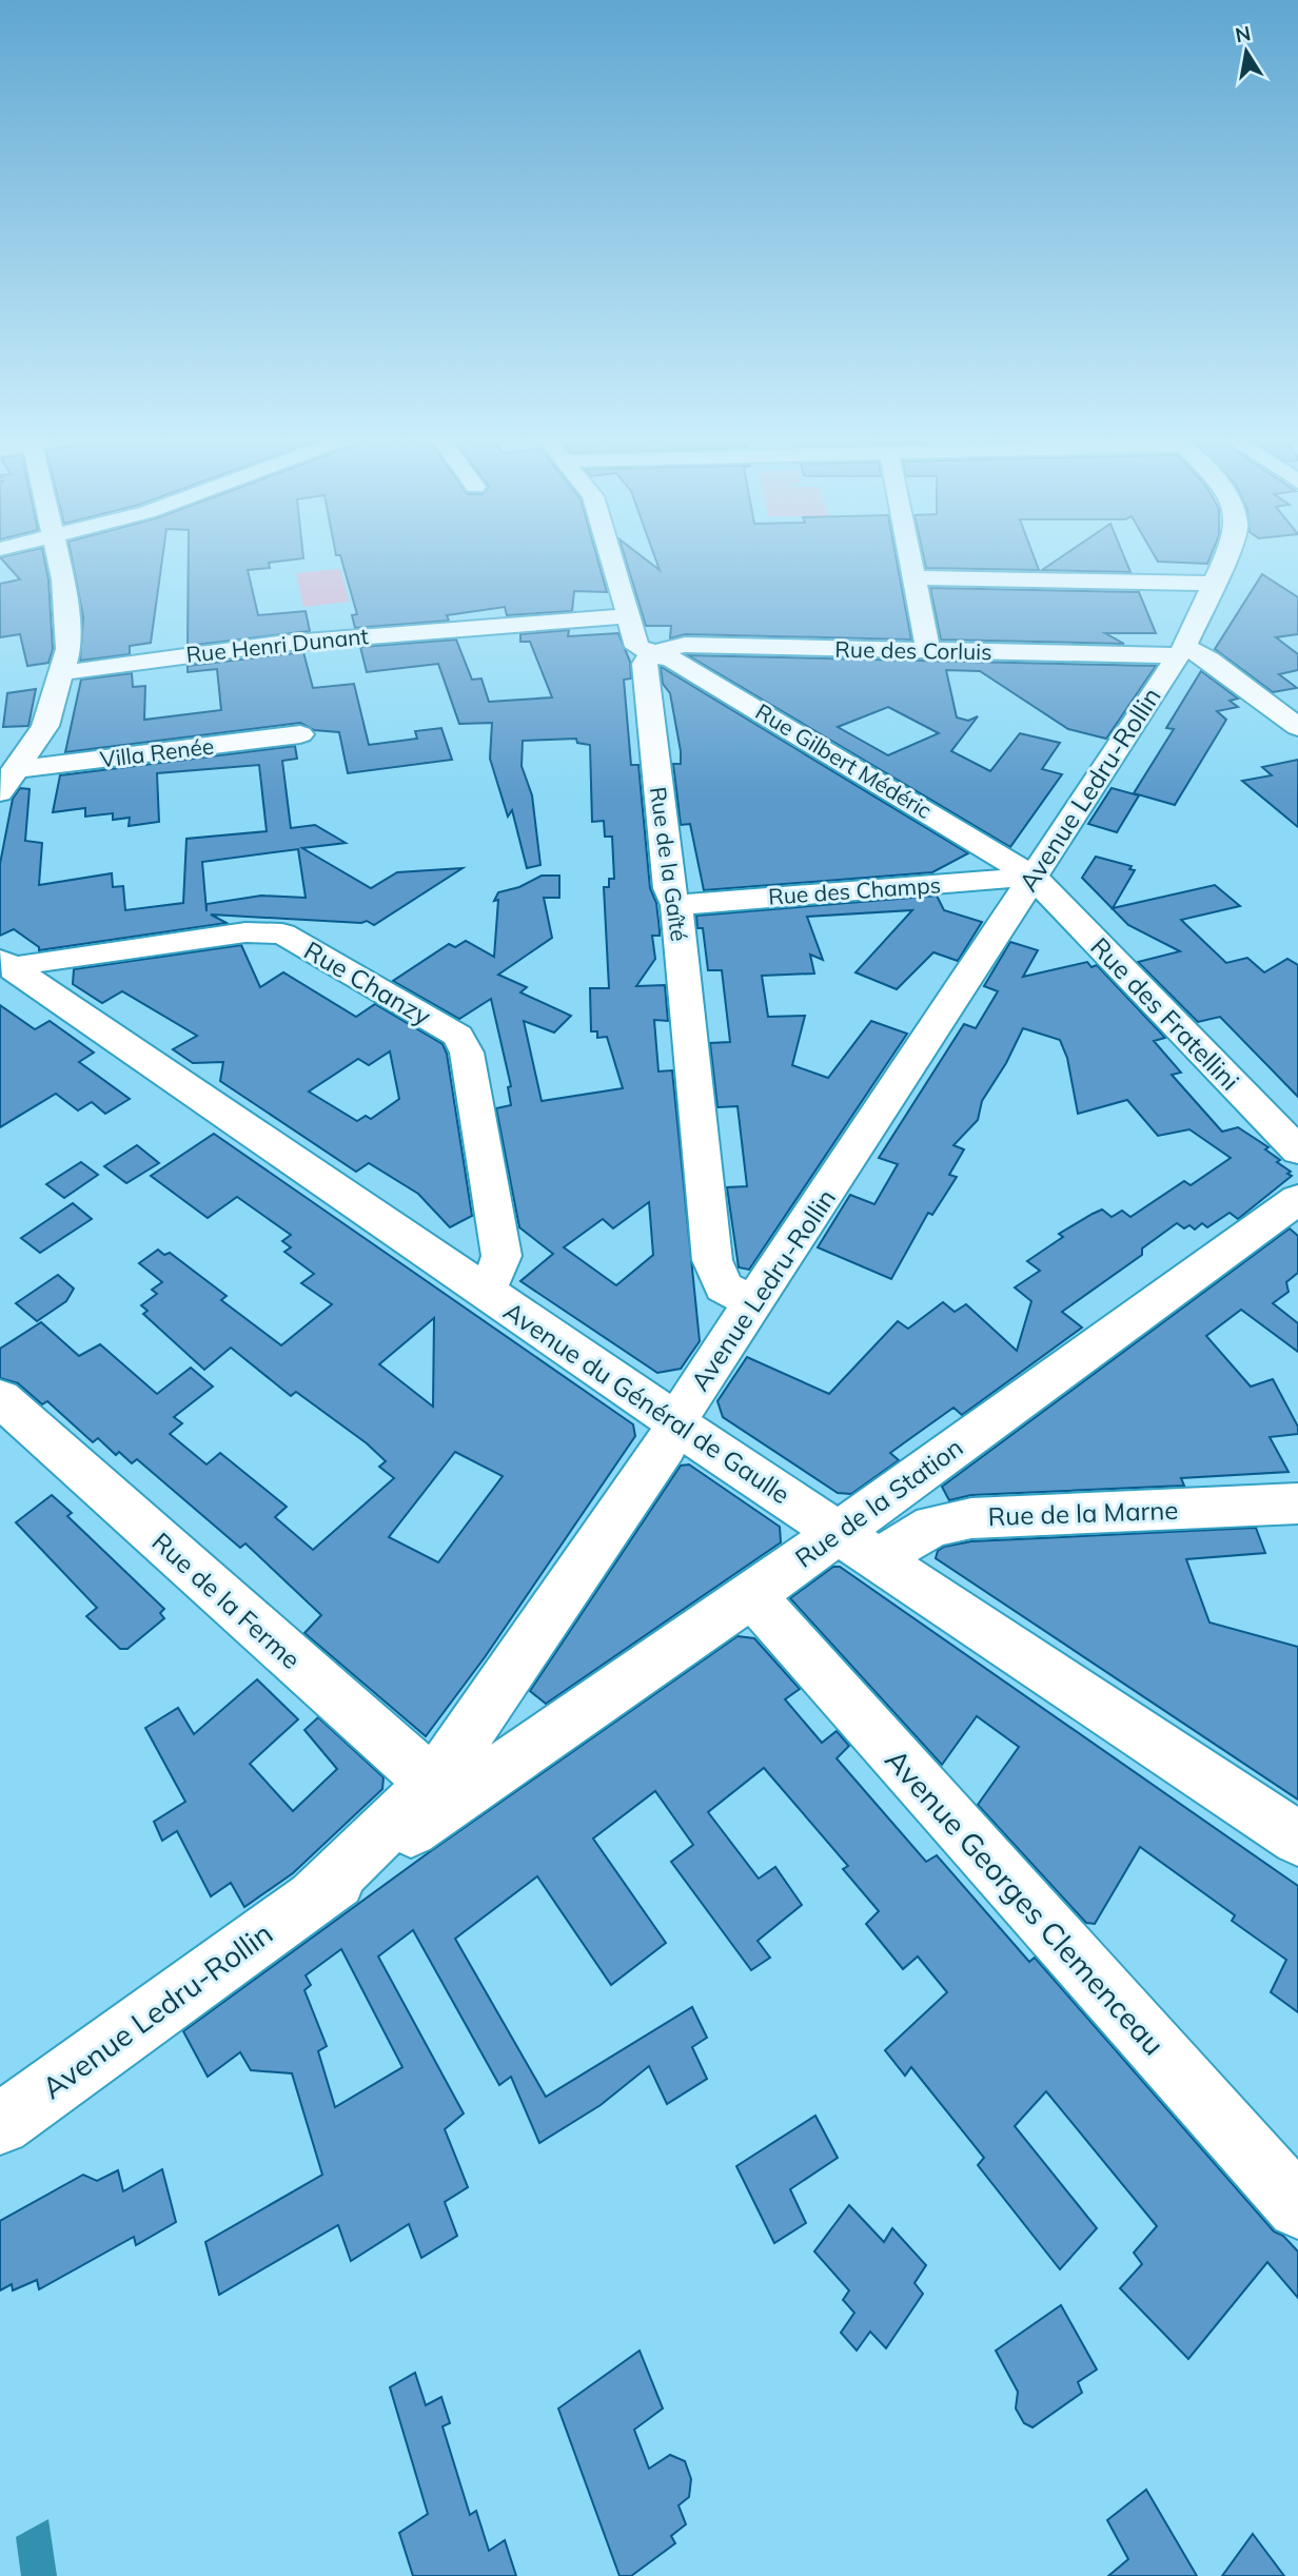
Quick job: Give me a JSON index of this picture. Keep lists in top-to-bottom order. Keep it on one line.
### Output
{"streets":{"street":["Rue Henri Dunant","Rue des Corluis","Villa Renée","Rue Gilbert Médéric","Avenue Ledru-Rollin","Rue de la Gaîté","Rue des Champs","Rue Chanzy","Rue des Fratellini","Avenue du Général de Gaulle","Rue de la Station","Rue de la Marne","Rue de la Ferme","Avenue Georges Clemenceau"]},"crossings":[["Rue des Corluis","Rue Gilbert Médéric"],["Rue des Corluis","Avenue Ledru-Rollin"],["Rue des Corluis","Rue de la Gaîté"],["Rue Gilbert Médéric","Avenue Ledru-Rollin"],["Rue Gilbert Médéric","Rue de la Gaîté"],["Rue Gilbert Médéric","Rue des Champs"],["Rue Gilbert Médéric","Rue des Fratellini"],["Avenue Ledru-Rollin","Rue de la Gaîté"],["Avenue Ledru-Rollin","Rue des Champs"],["Avenue Ledru-Rollin","Rue des Fratellini"],["Avenue Ledru-Rollin","Avenue du Général de Gaulle"],["Avenue Ledru-Rollin","Rue de la Station"],["Avenue Ledru-Rollin","Rue de la Ferme"],["Rue de la Gaîté","Rue des Champs"],["Rue des Champs","Rue des Fratellini"],["Rue Chanzy","Avenue du Général de Gaulle"],["Avenue du Général de Gaulle","Rue de la Station"],["Avenue du Général de Gaulle","Rue de la Marne"],["Rue de la Station","Rue de la Ferme"],["Rue de la Station","Avenue Georges Clemenceau"]],"north":"top"}
